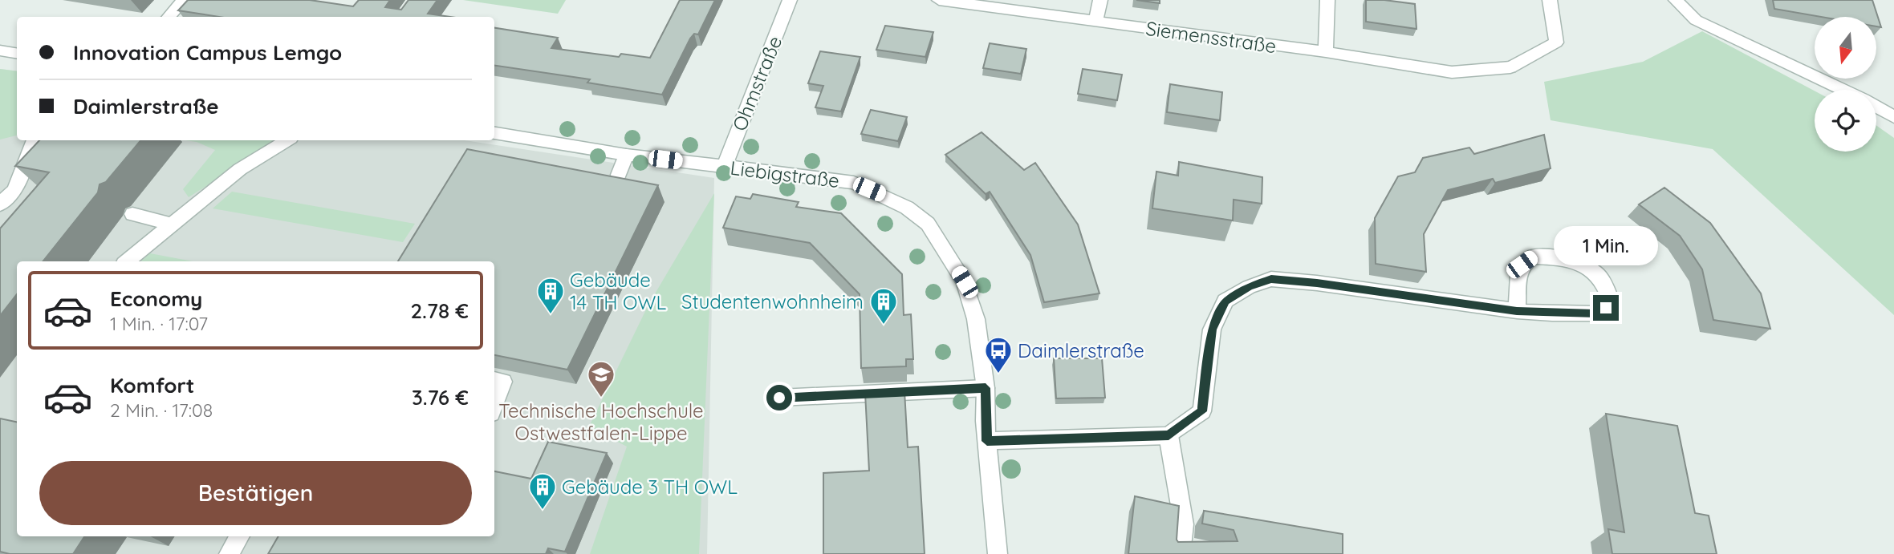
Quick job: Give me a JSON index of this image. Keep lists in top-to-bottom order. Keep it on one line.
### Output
{"streets":{"street":["Siemensstraße","Ohmstraße","Liebigstraße"]},"crossings":[["Ohmstraße","Liebigstraße"]],"places":{"building":["Gebäude 14 TH OWL","Studentenwohnheim","Gebäude 3 TH OWL"],"bus stop":["Daimlerstraße"],"school or university":["Technische Hochschule Ostwestfalen-Lippe"]},"north":"bottom","page":{"banner":["Innovation Campus Lemgo","Daimlerstraße"],"bubble":"1 Min.","list":[{"name":"Economy","note":"1 Min. · 17:07","value":"2.78 €"},{"name":"Komfort","note":"2 Min. · 17:08","value":"3.76 €"}],"buttons":"Bestätigen"}}
